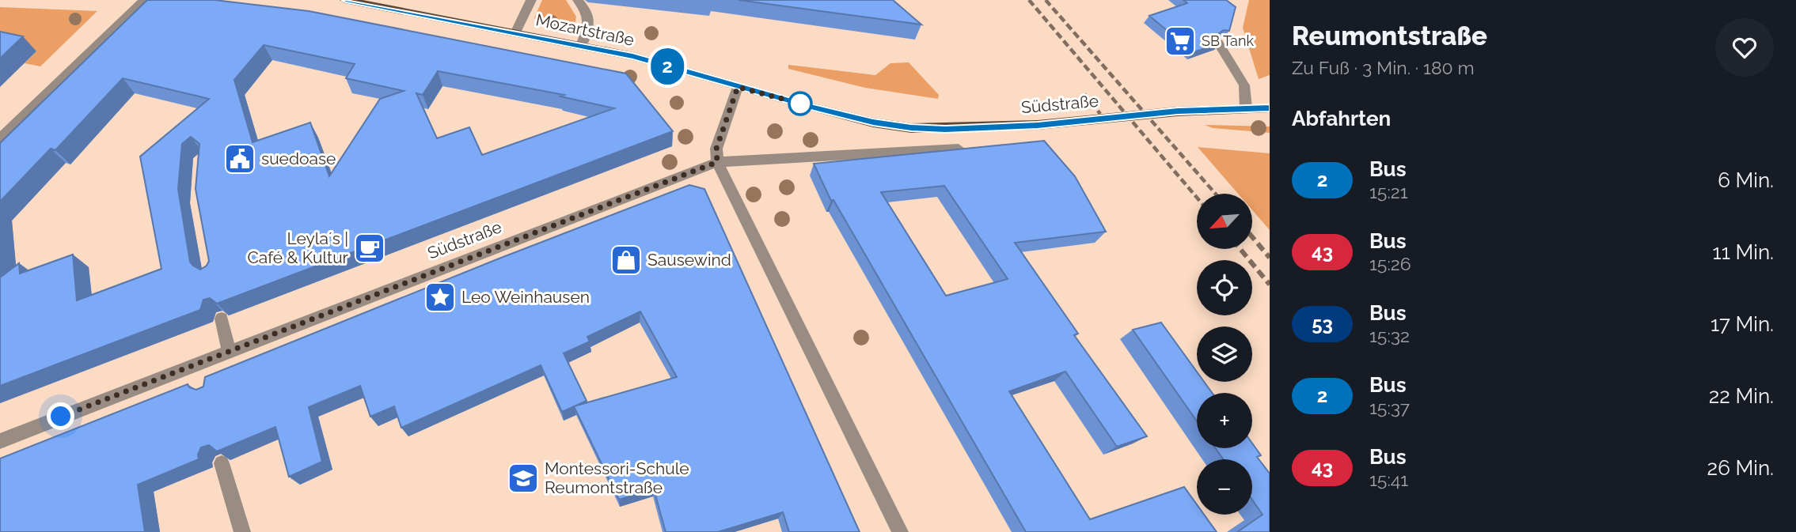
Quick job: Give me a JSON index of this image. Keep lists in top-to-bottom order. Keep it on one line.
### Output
{"streets":{"main road":["Mozartstraße","Südstraße"]},"crossings":[["Mozartstraße","Südstraße"]],"places":{"supermarket":["SB Tank"],"public building":["suedoase"],"cafe":["Leyla´s | Café & Kultur"],"shop":["Sausewind"],"place":["Leo Weinhausen"],"school or university":["Montessori-Schule Reumontstraße"]},"lines":["bus line 2"],"north":"bottom left","page":{"on_map":"2","heading":[["Reumontstraße","Zu Fuß · 3 Min. · 180 m"],"Abfahrten"],"list":[{"mark":"2","name":"Bus","note":"15:21","value":"6 Min."},{"mark":"43","name":"Bus","note":"15:26","value":"11 Min."},{"mark":"53","name":"Bus","note":"15:32","value":"17 Min."},{"mark":"2","name":"Bus","note":"15:37","value":"22 Min."},{"mark":"43","name":"Bus","note":"15:41","value":"26 Min."}],"map_buttons":["+","−"]}}
